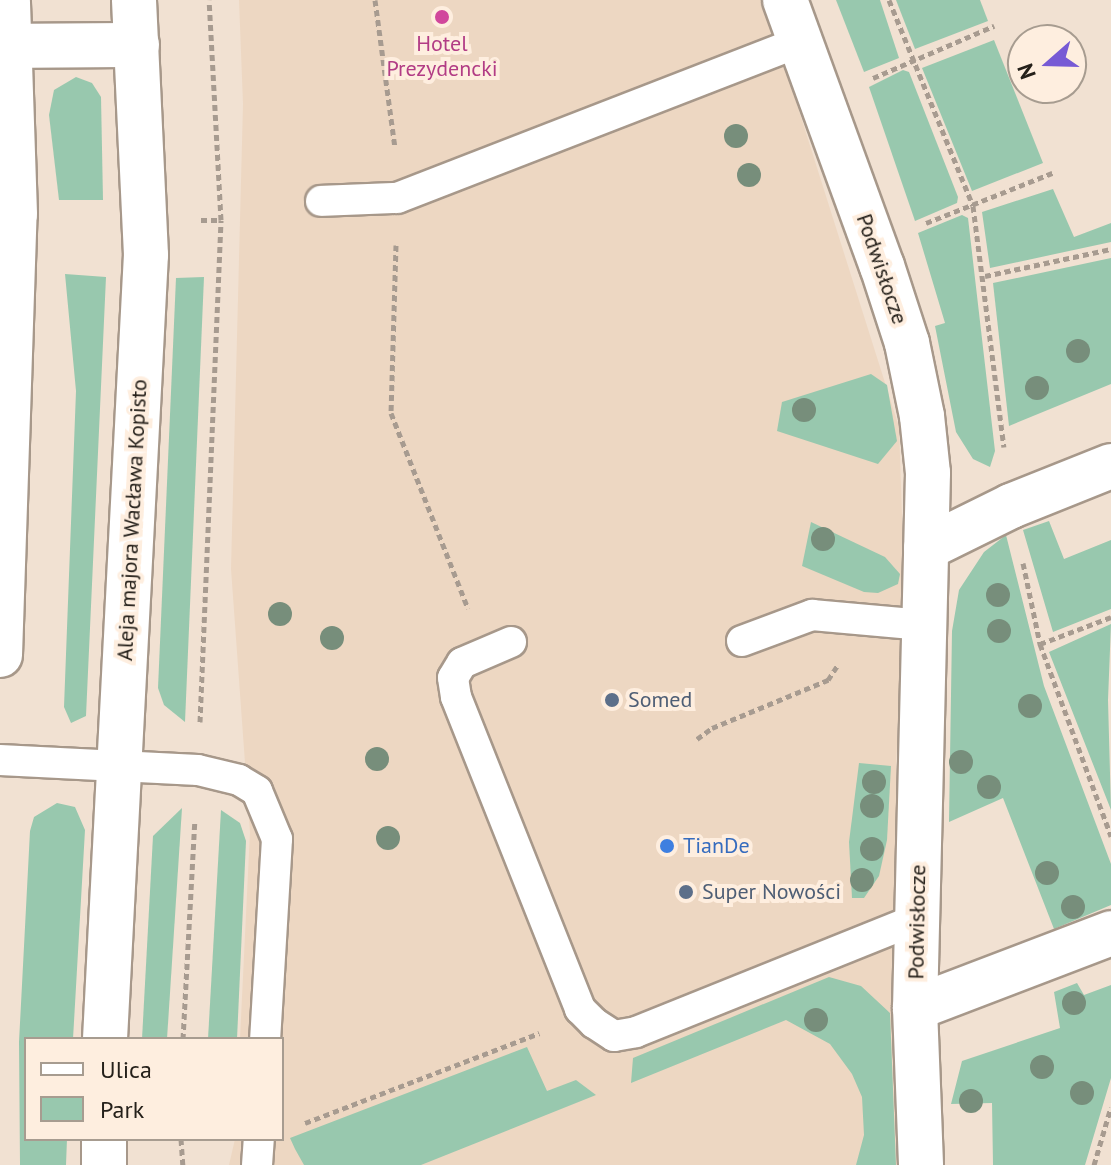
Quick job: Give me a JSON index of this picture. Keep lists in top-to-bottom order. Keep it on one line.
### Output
{"streets":{"street":["Podwisłocze","Aleja majora Wacława Kopisto"]},"places":["Hotel Prezydencki","Somed","TianDe","Super Nowości"],"legend":["Ulica","Park"],"north":"left"}
